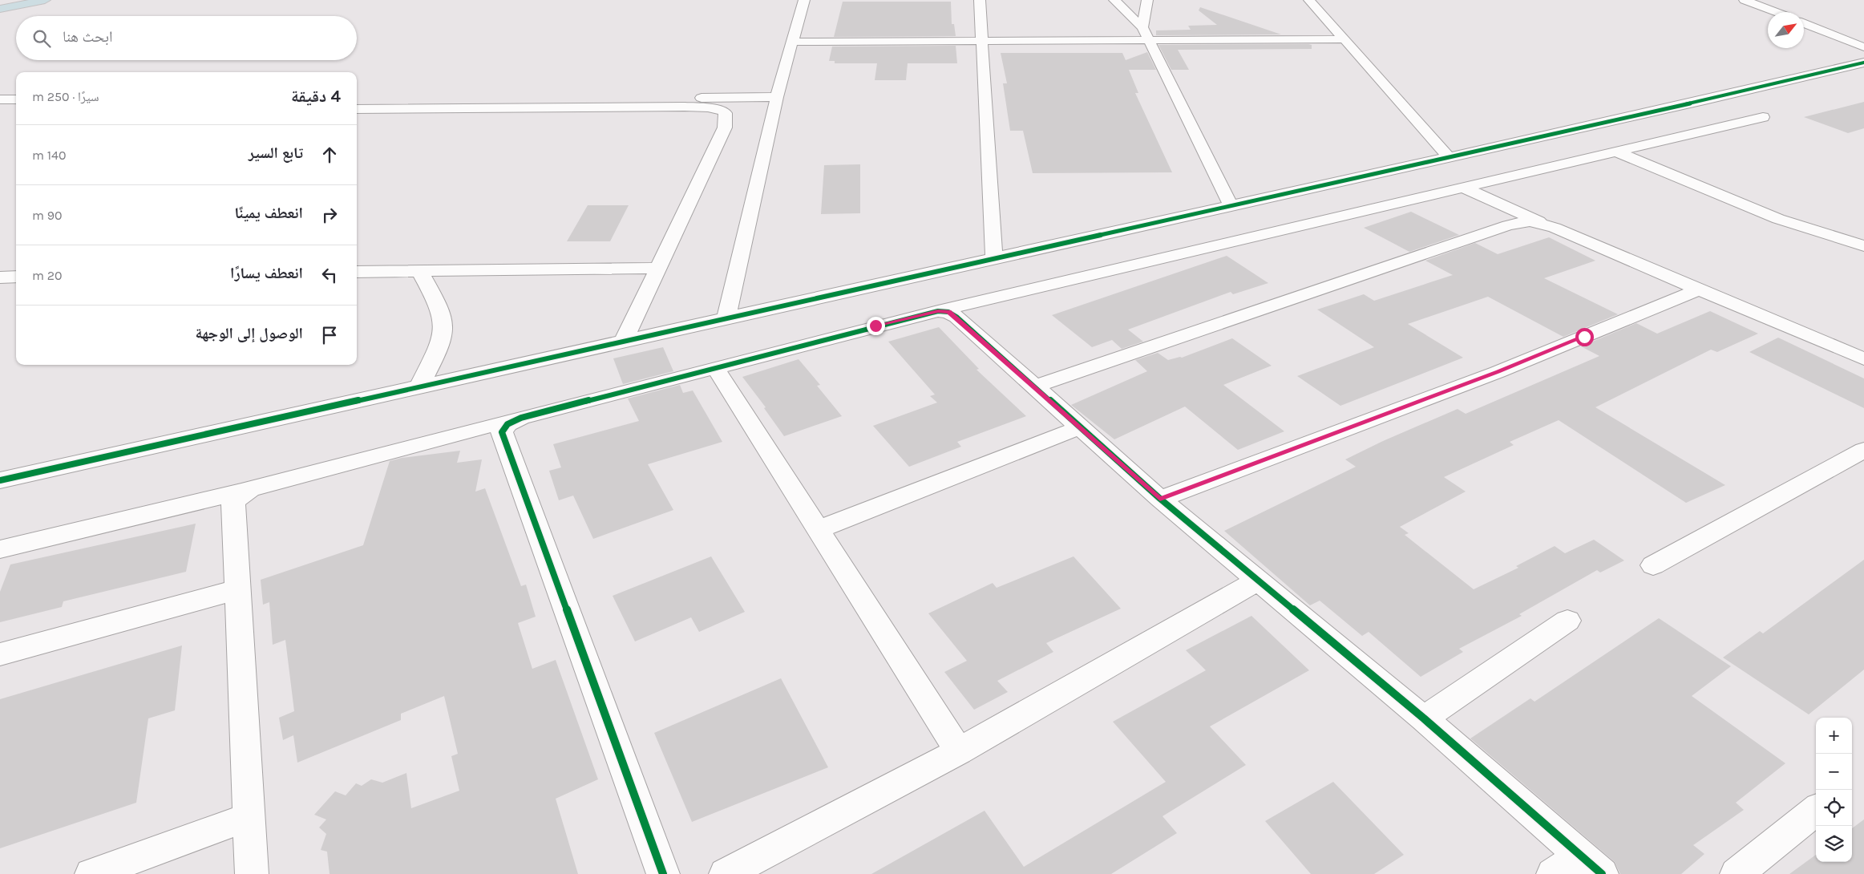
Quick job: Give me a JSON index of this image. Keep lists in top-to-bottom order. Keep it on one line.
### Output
{"north":"top right","page":{"search":"ابحث هنا","heading":["4 دقيقة","سيرًا · 250 m"],"list":[["تابع السير","140 m"],["انعطف يمينًا","90 m"],["انعطف يسارًا","20 m"],"الوصول إلى الوجهة"],"map_buttons":["+","−"]}}
